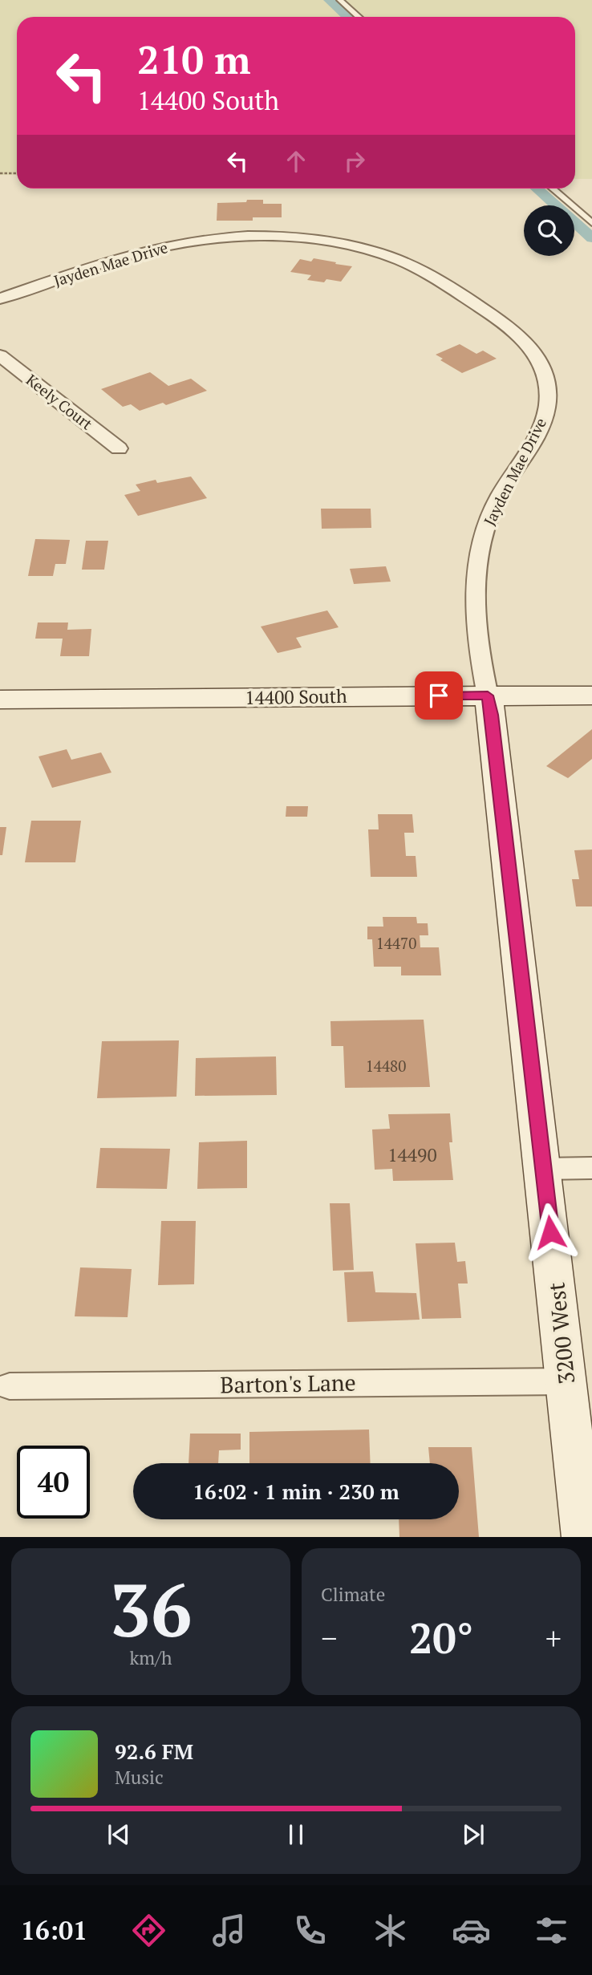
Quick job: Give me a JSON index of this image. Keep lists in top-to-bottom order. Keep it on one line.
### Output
{"streets":{"street":["Jayden Mae Drive","Keely Court","14400 South","3200 West","Barton's Lane"]},"crossings":[["Jayden Mae Drive","14400 South"],["Jayden Mae Drive","3200 West"],["14400 South","3200 West"],["3200 West","Barton's Lane"]],"house_numbers":["14470","14480","14490"],"page":{"turn":["210 m","14400 South"],"limit":"40","trip":"16:02 · 1 min · 230 m","tile":[["36","km/h"],"Climate"],"heat":["−","20°","+"],"song":["92.6 FM","Music"],"tabs":"16:01"}}
